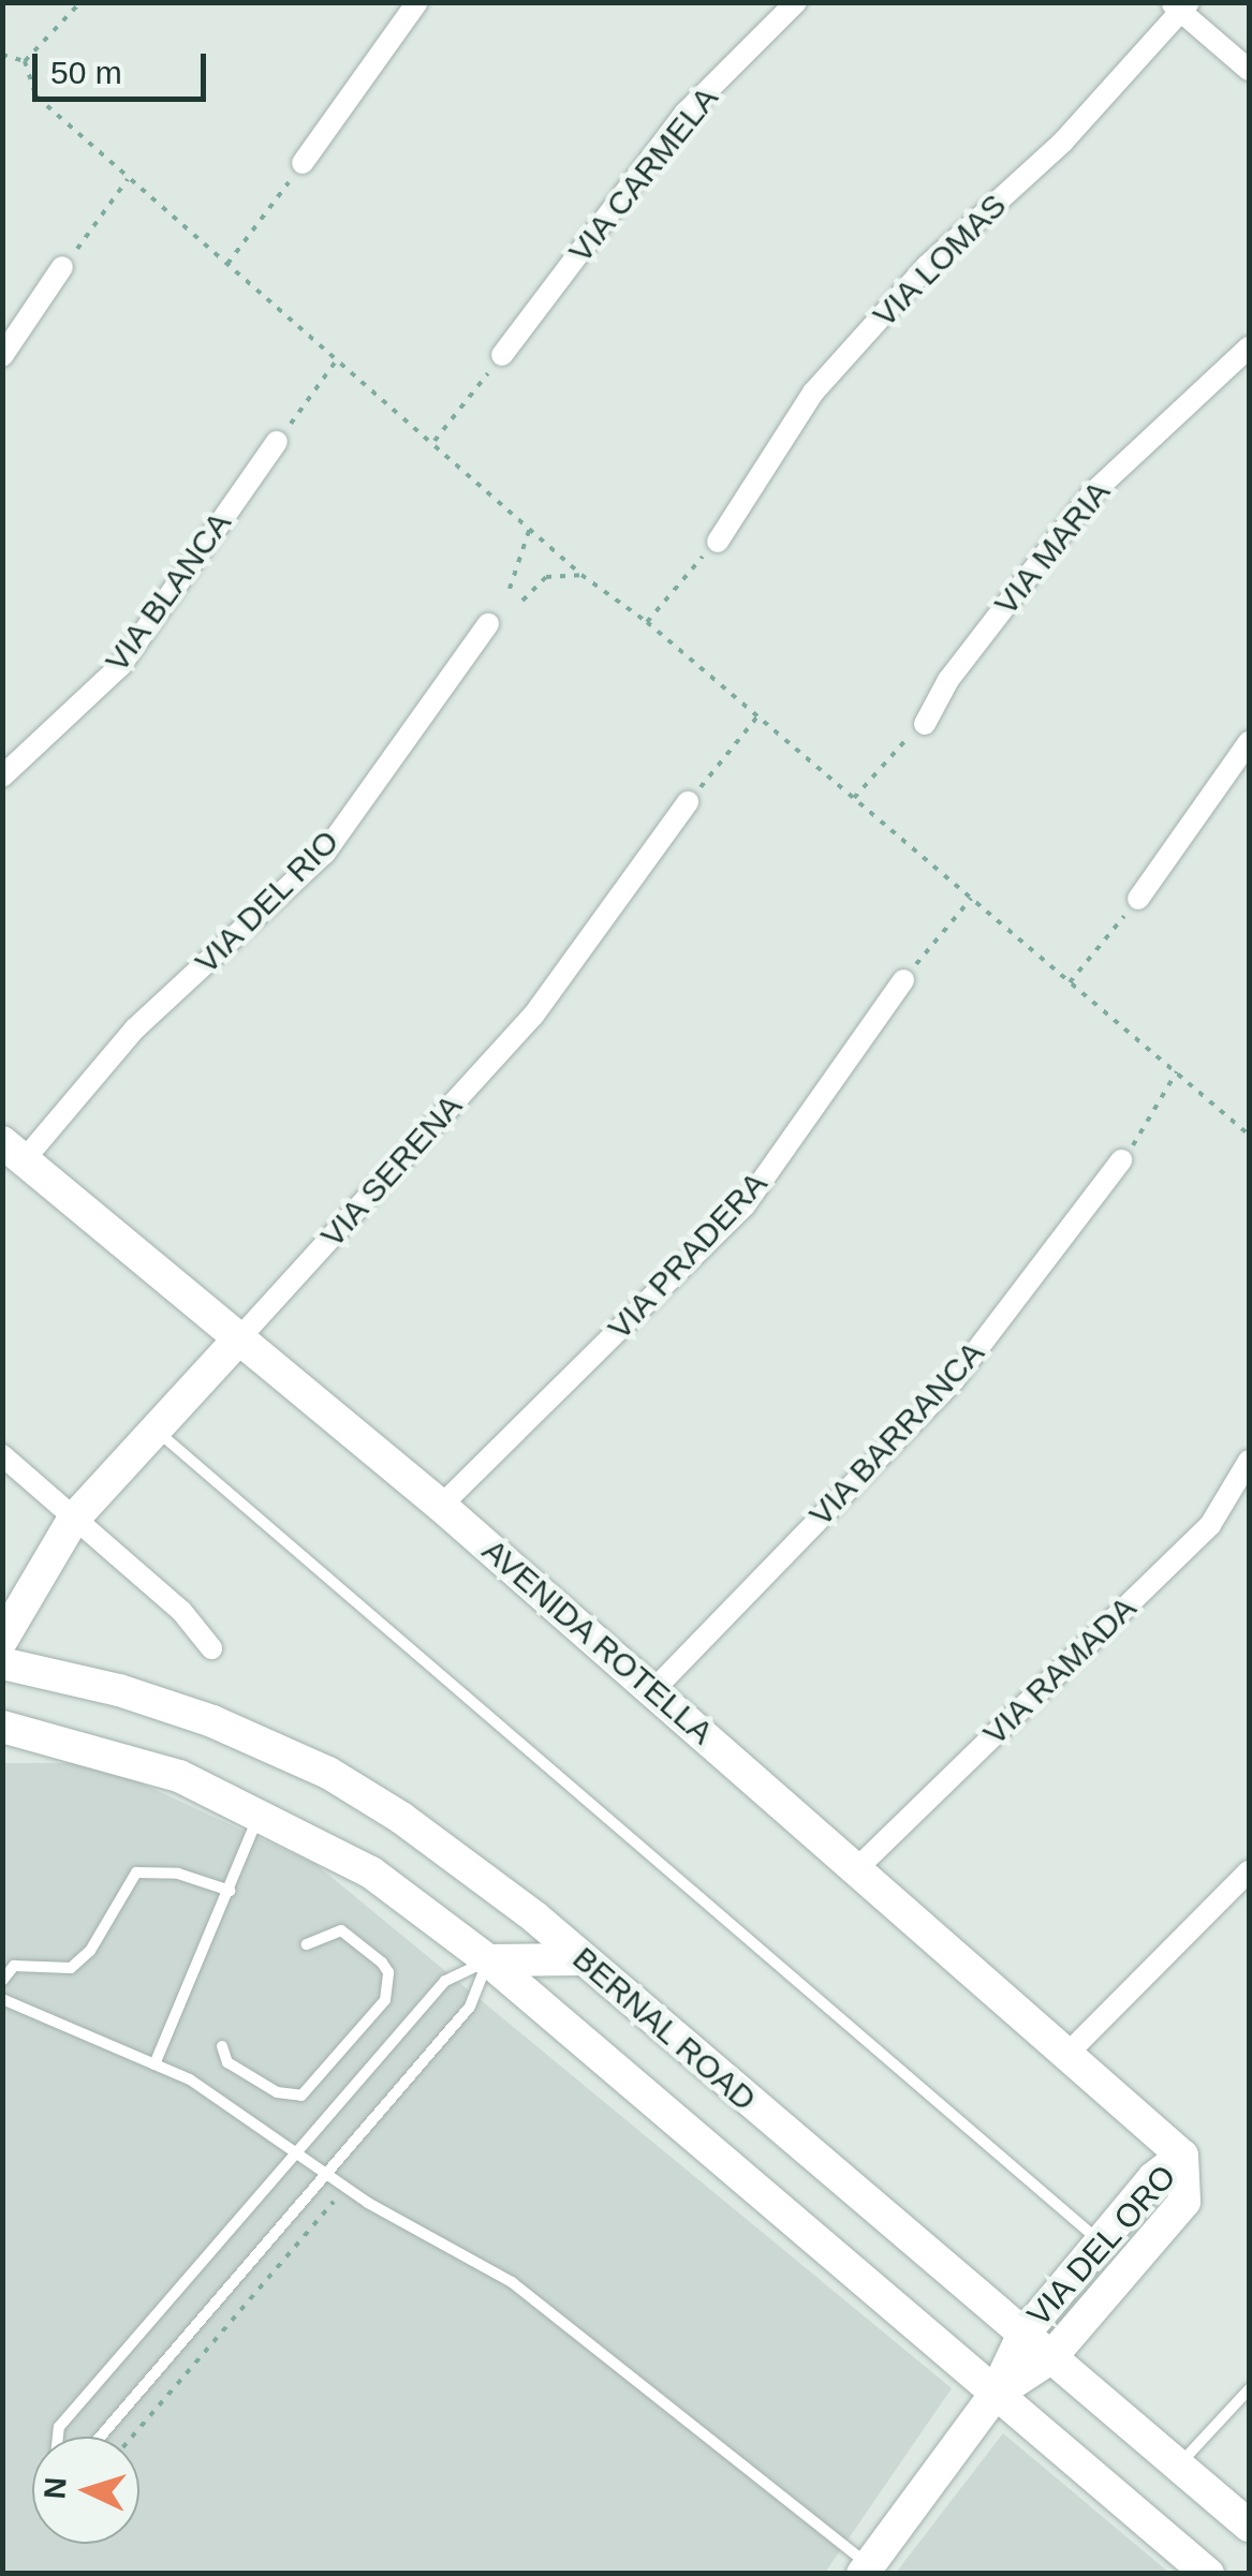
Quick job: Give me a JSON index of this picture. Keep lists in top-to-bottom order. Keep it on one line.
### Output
{"streets":{"main road":["VIA SERENA","AVENIDA ROTELLA","BERNAL ROAD","VIA DEL ORO"],"street":["VIA CARMELA","VIA LOMAS","VIA MARIA","VIA BLANCA","VIA DEL RIO","VIA PRADERA","VIA BARRANCA","VIA RAMADA"]},"crossings":[["VIA DEL RIO","AVENIDA ROTELLA"],["VIA SERENA","AVENIDA ROTELLA"],["VIA PRADERA","AVENIDA ROTELLA"],["VIA BARRANCA","AVENIDA ROTELLA"],["AVENIDA ROTELLA","VIA RAMADA"],["AVENIDA ROTELLA","VIA DEL ORO"],["BERNAL ROAD","VIA DEL ORO"]],"scale_bar":"50 m","north":"left"}
